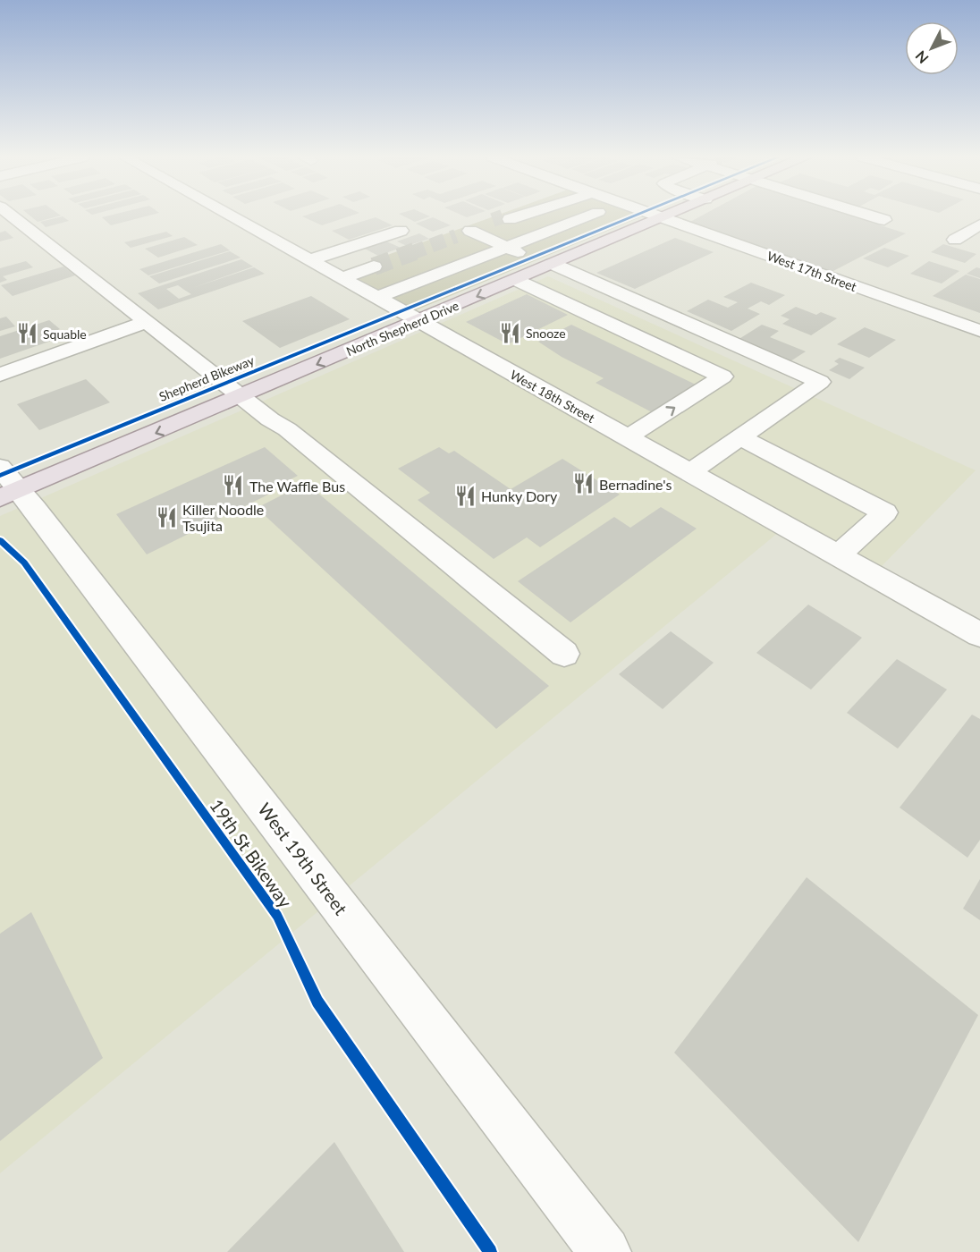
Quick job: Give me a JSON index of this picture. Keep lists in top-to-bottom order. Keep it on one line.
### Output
{"streets":{"main road":["North Shepherd Drive"],"street":["West 17th Street","West 18th Street","West 19th Street"],"cycle path":["Shepherd Bikeway","19th St Bikeway"]},"crossings":[["West 17th Street","North Shepherd Drive"],["North Shepherd Drive","West 18th Street"],["North Shepherd Drive","West 19th Street"]],"one_way":["North Shepherd Drive"],"places":{"restaurant":["Snooze","Squable","Bernadine's","The Waffle Bus","Hunky Dory","Killer Noodle Tsujita"]},"north":"bottom left"}
